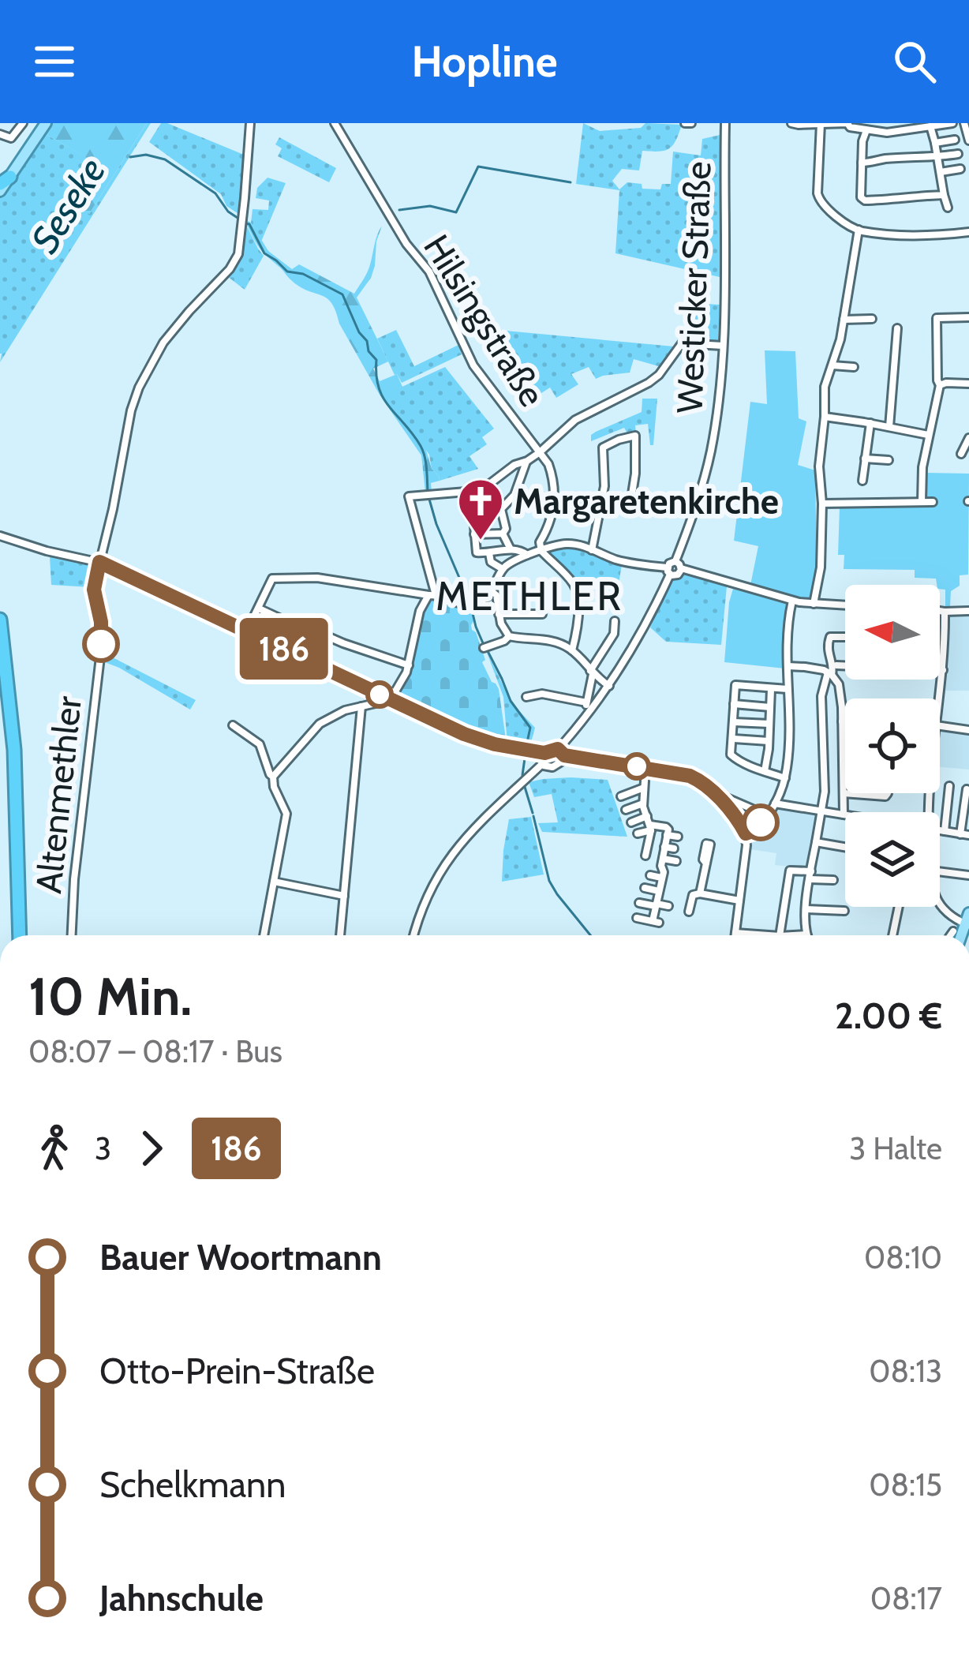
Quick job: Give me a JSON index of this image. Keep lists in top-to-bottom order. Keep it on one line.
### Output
{"streets":{"street":["Westicker Straße","Hilsingstraße","Altenmethler"]},"districts":["METHLER"],"water":["Seseke"],"places":{"church":["Margaretenkirche"]},"lines":["bus line 186"],"north":"left","page":{"header":"Hopline","on_map":"186","heading":["10 Min.","08:07 – 08:17 · Bus","2.00 €"],"legs":["3","186","3 Halte"],"list":[{"name":"Bauer Woortmann","value":"08:10"},{"name":"Otto-Prein-Straße","value":"08:13"},{"name":"Schelkmann","value":"08:15"},{"name":"Jahnschule","value":"08:17"}]}}
